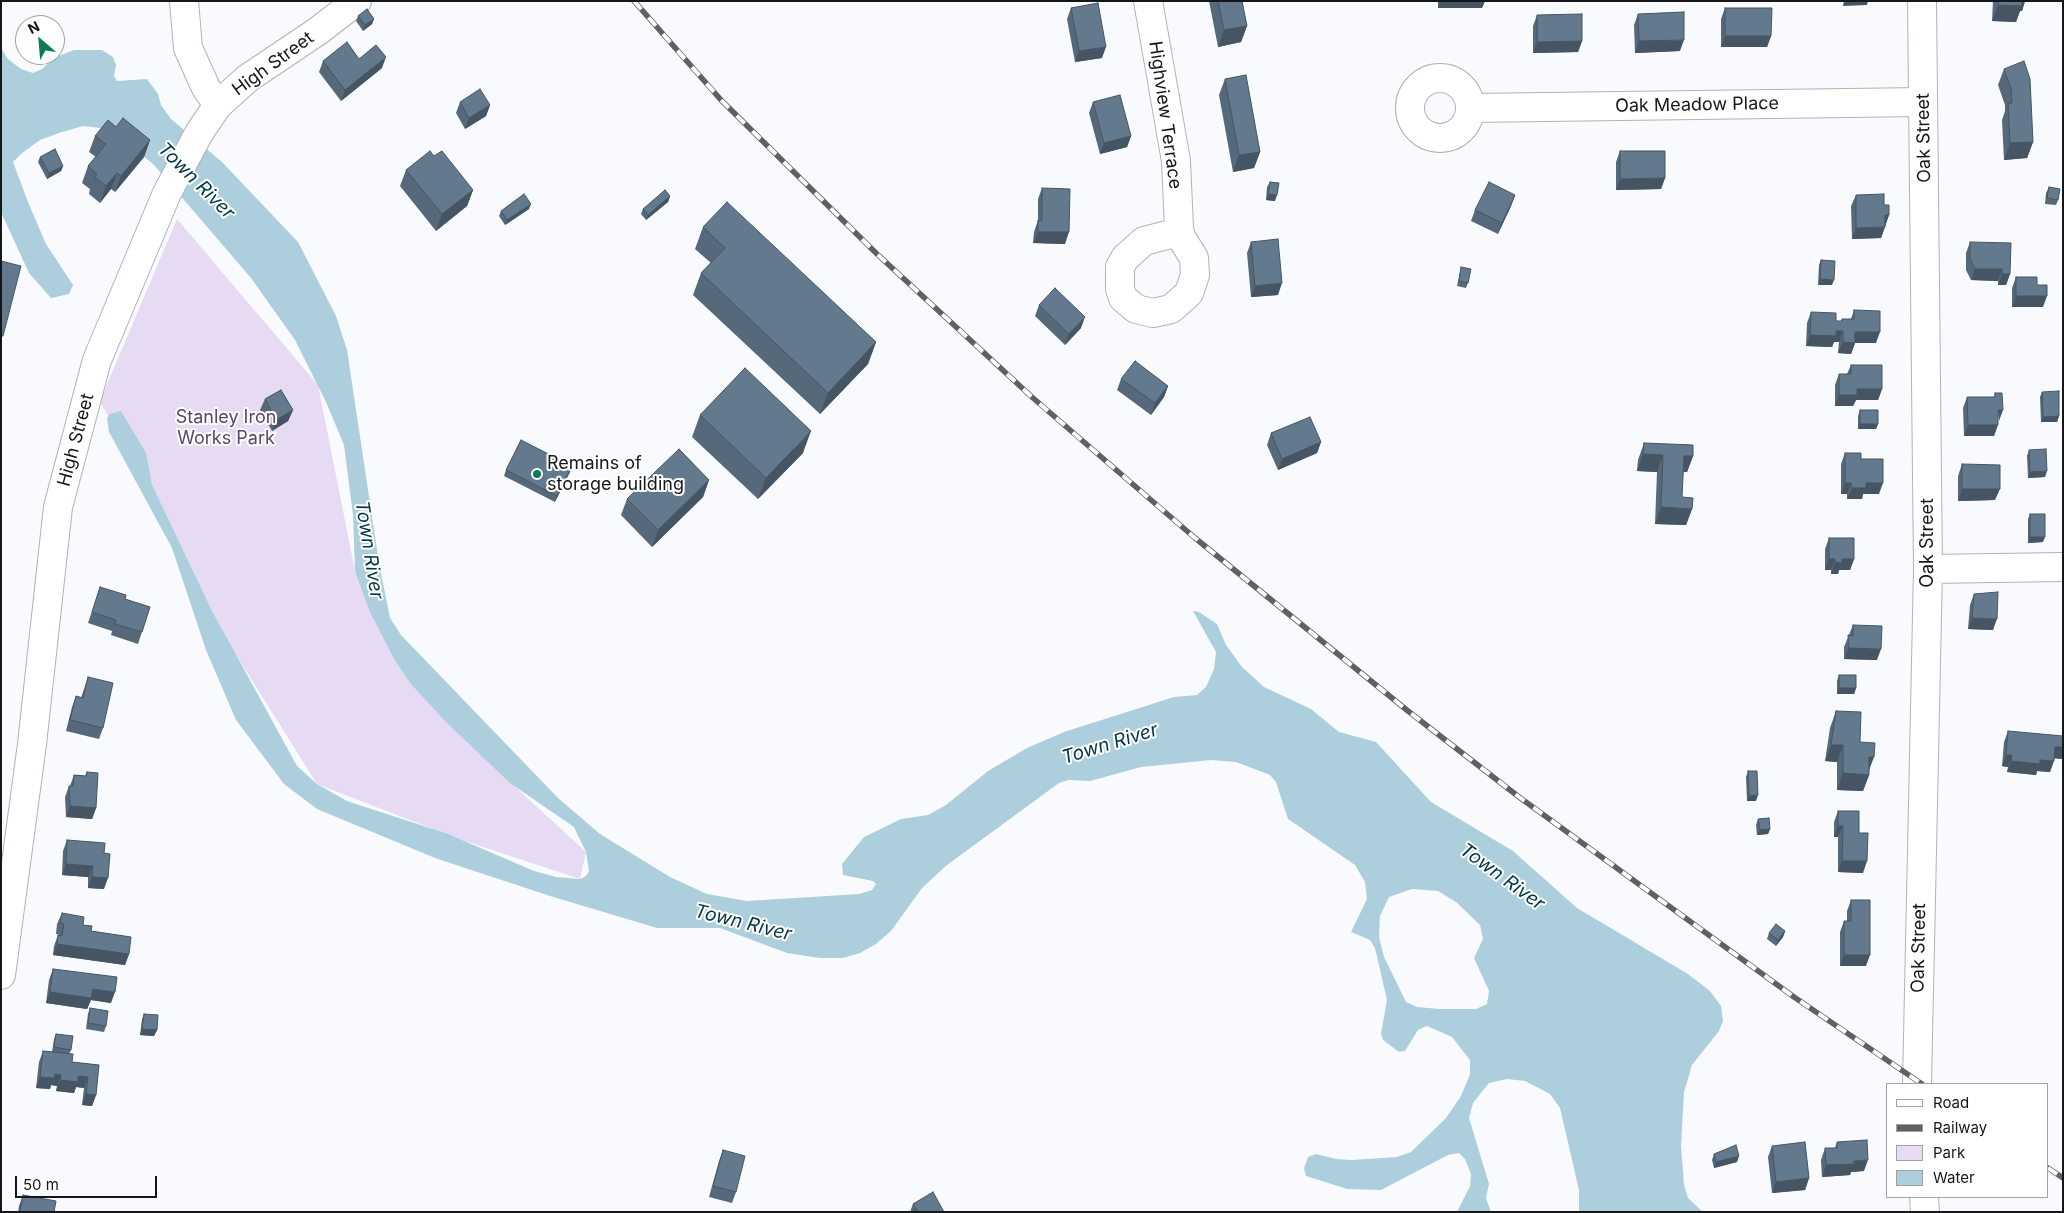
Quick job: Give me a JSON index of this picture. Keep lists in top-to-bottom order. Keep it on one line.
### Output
{"streets":{"street":["High Street","Oak Meadow Place","Highview Terrace","Oak Street"]},"crossings":[["Oak Meadow Place","Oak Street"]],"water":["Town River"],"parks":["Stanley Iron Works Park"],"places":["Remains of storage building"],"legend":["Road","Railway","Park","Water"],"scale_bar":"50 m","north":"top left"}
